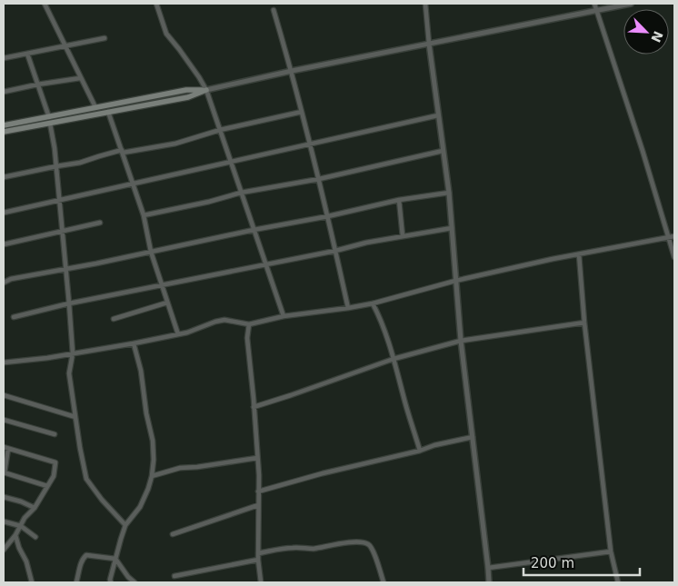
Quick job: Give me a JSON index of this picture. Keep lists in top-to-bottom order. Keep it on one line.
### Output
{"scale_bar":"200 m","north":"bottom right"}
